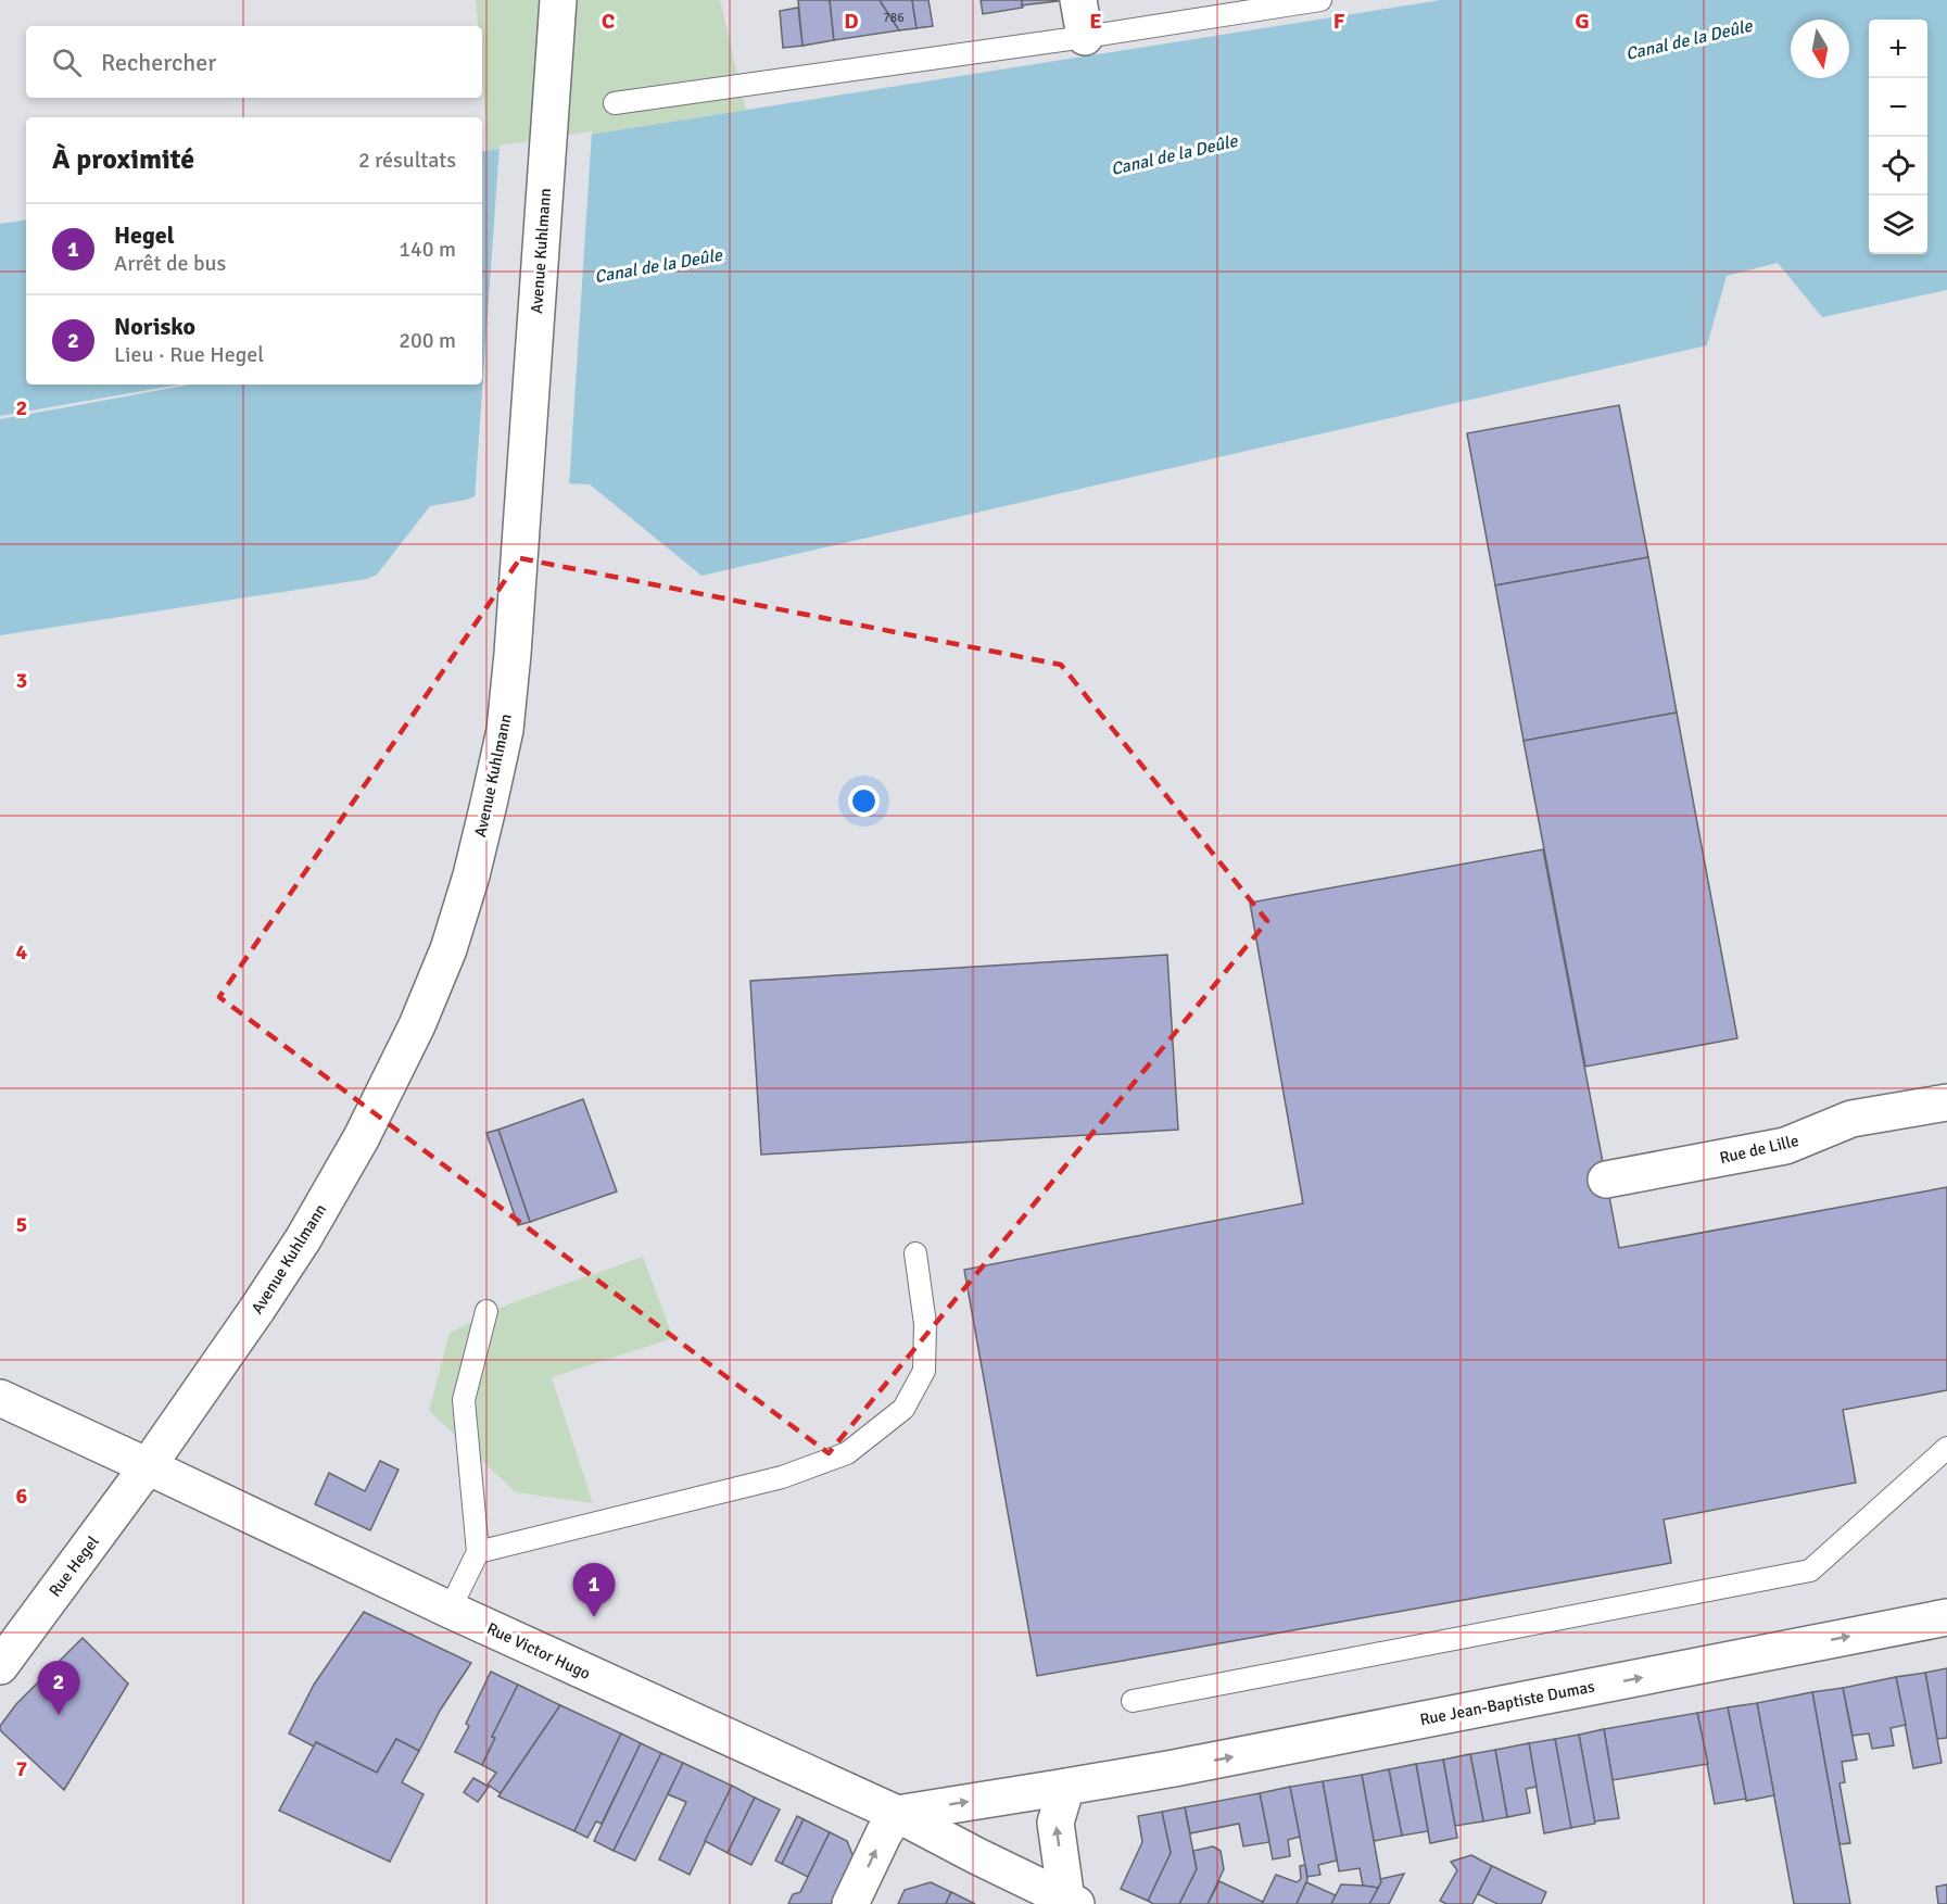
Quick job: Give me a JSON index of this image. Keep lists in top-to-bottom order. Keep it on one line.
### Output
{"streets":{"street":["Avenue Kuhlmann","Rue de Lille","Rue Hegel","Rue Victor Hugo","Rue Jean-Baptiste Dumas"]},"crossings":[["Avenue Kuhlmann","Rue Hegel"],["Avenue Kuhlmann","Rue Victor Hugo"],["Rue Hegel","Rue Victor Hugo"],["Rue Victor Hugo","Rue Jean-Baptiste Dumas"]],"one_way":["Rue Jean-Baptiste Dumas"],"water":["Canal de la Deûle"],"house_numbers":["786"],"north":"bottom","page":{"map_buttons":["+","−"],"search":"Rechercher","heading":["À proximité","2 résultats"],"list":[{"mark":"1","name":"Hegel","note":"Arrêt de bus","value":"140 m"},{"mark":"2","name":"Norisko","note":"Lieu · Rue Hegel","value":"200 m"}],"pins":["1","2"]},"grid":{"columns":["C","D","E","F","G"],"rows":["2","3","4","5","6","7"]}}
